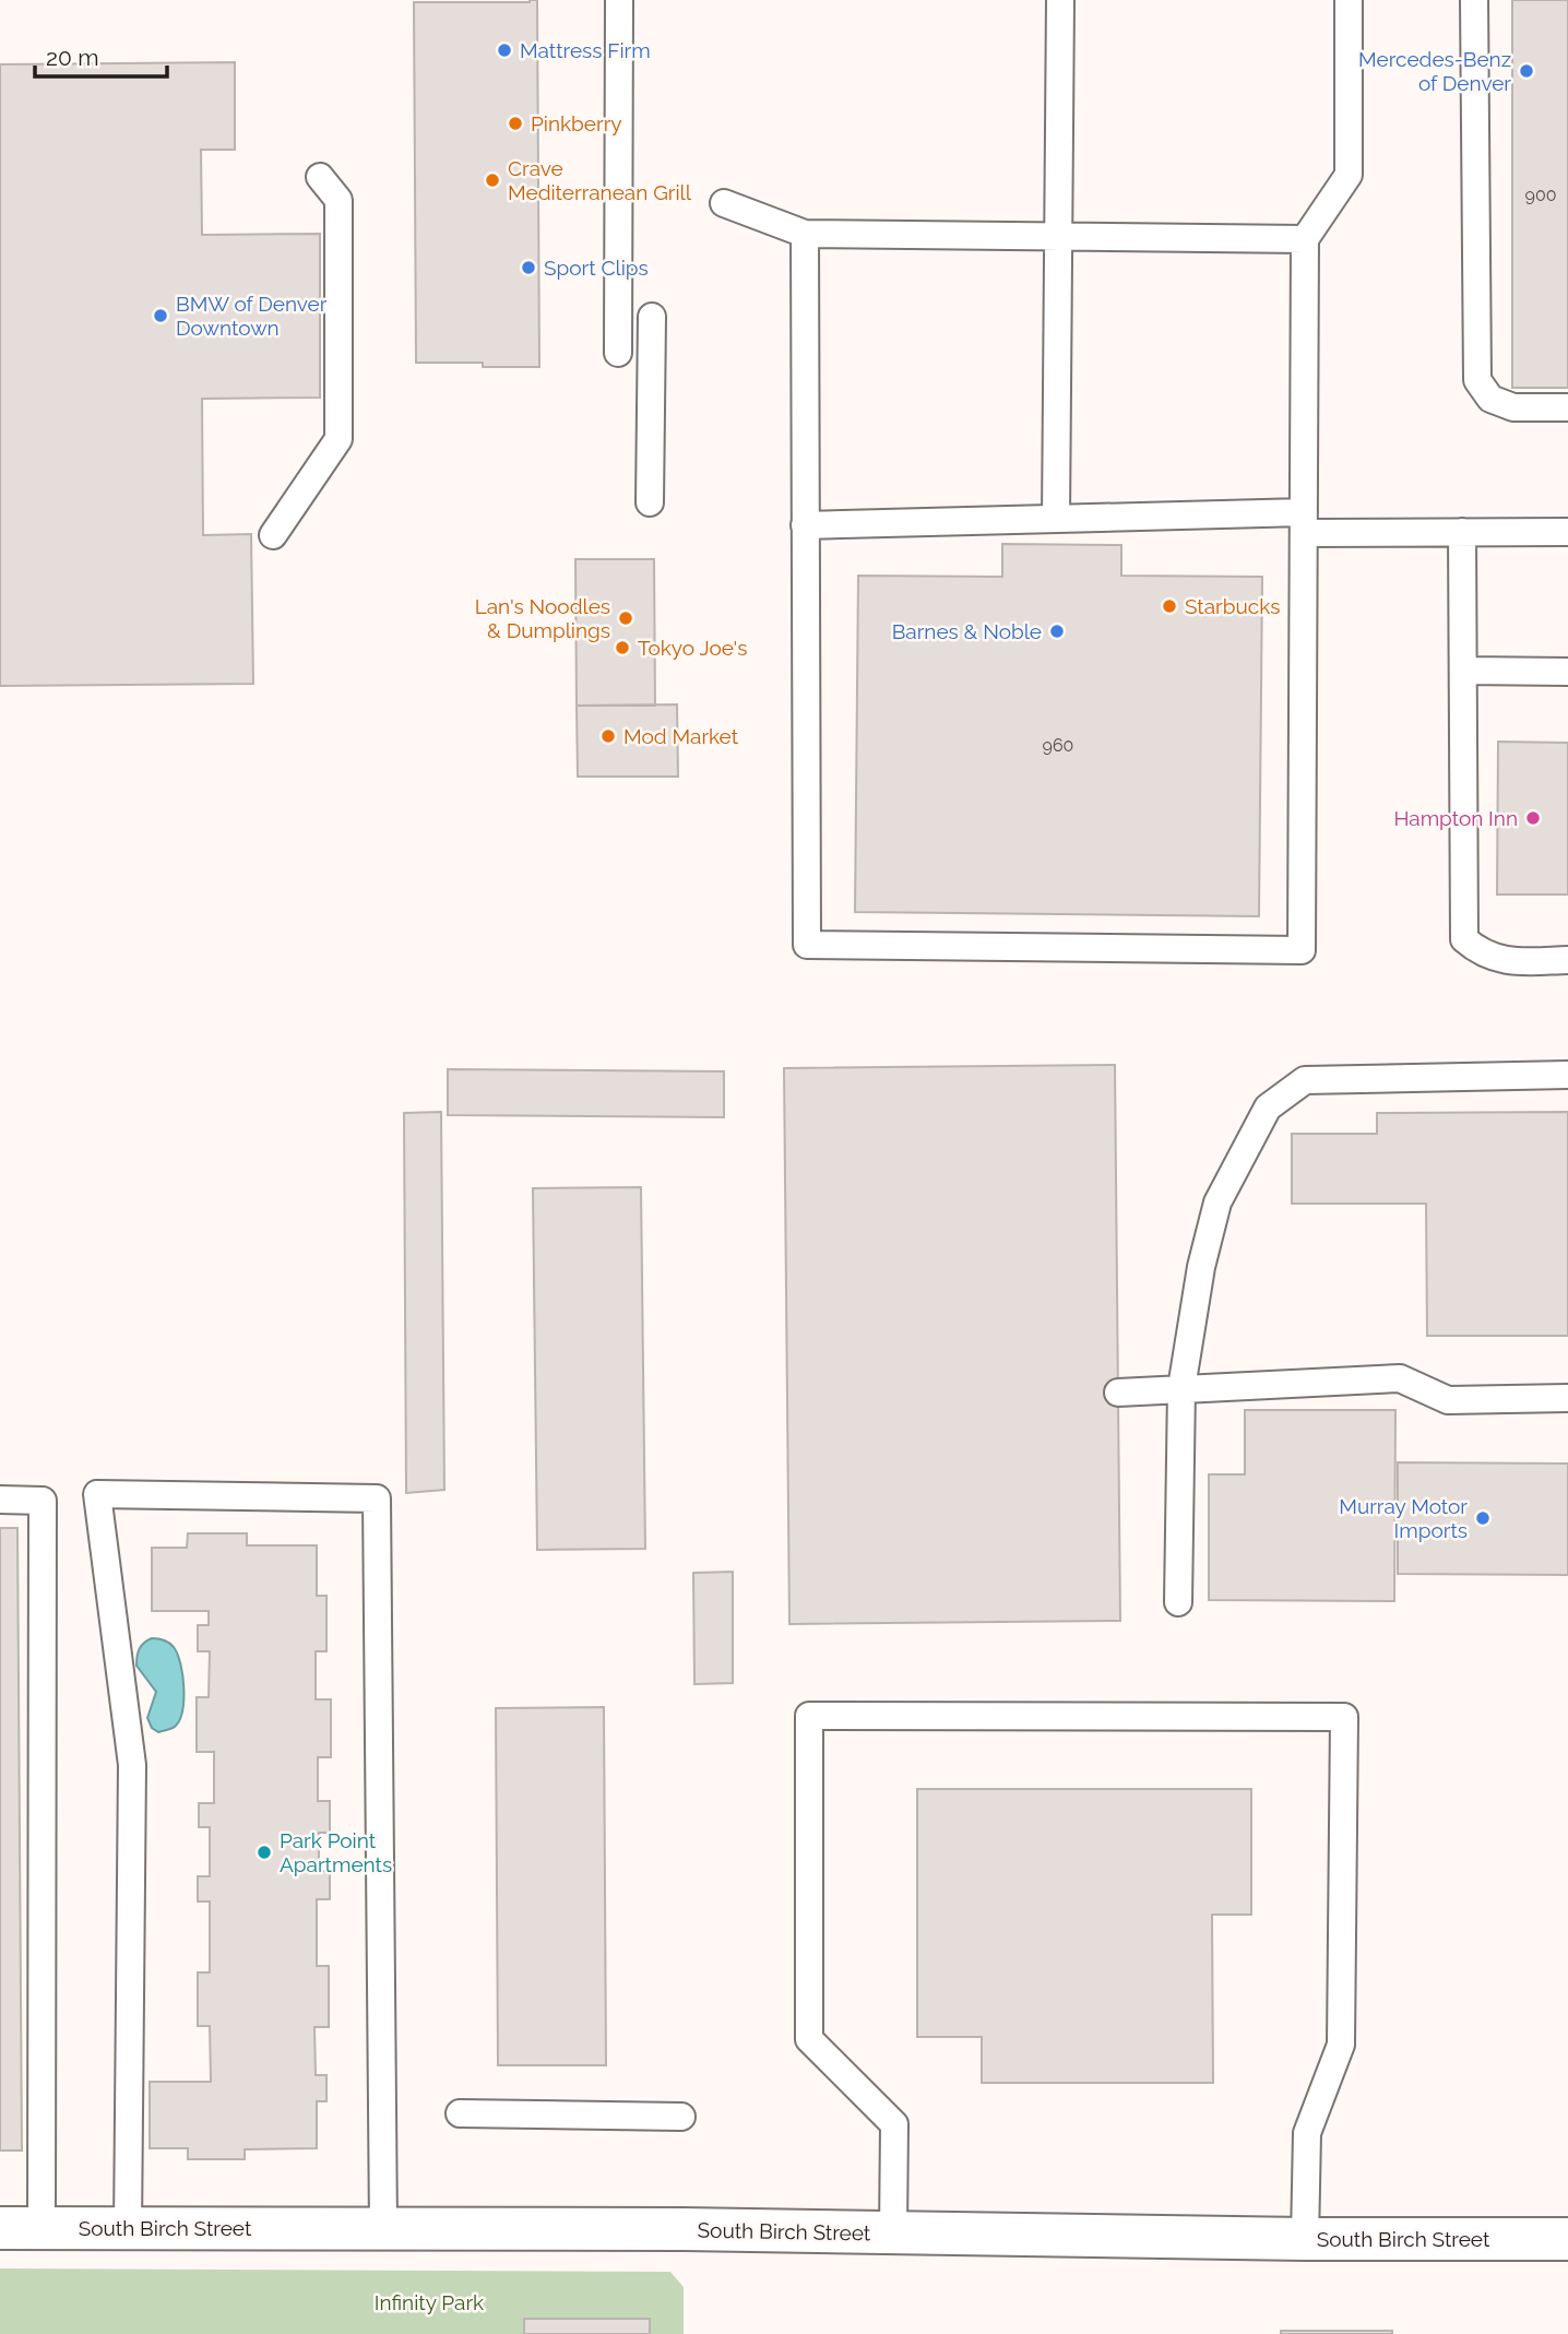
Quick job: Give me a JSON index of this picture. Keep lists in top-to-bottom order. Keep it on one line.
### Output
{"streets":{"street":["South Birch Street"]},"parks":["Infinity Park"],"places":["Mattress Firm","Mercedes-Benz of Denver","Pinkberry","Crave Mediterranean Grill","Sport Clips","BMW of Denver Downtown","Starbucks","Lan's Noodles & Dumplings","Barnes & Noble","Tokyo Joe's","Mod Market","Hampton Inn","Murray Motor Imports","Park Point Apartments"],"house_numbers":["900","960"],"scale_bar":"20 m"}
